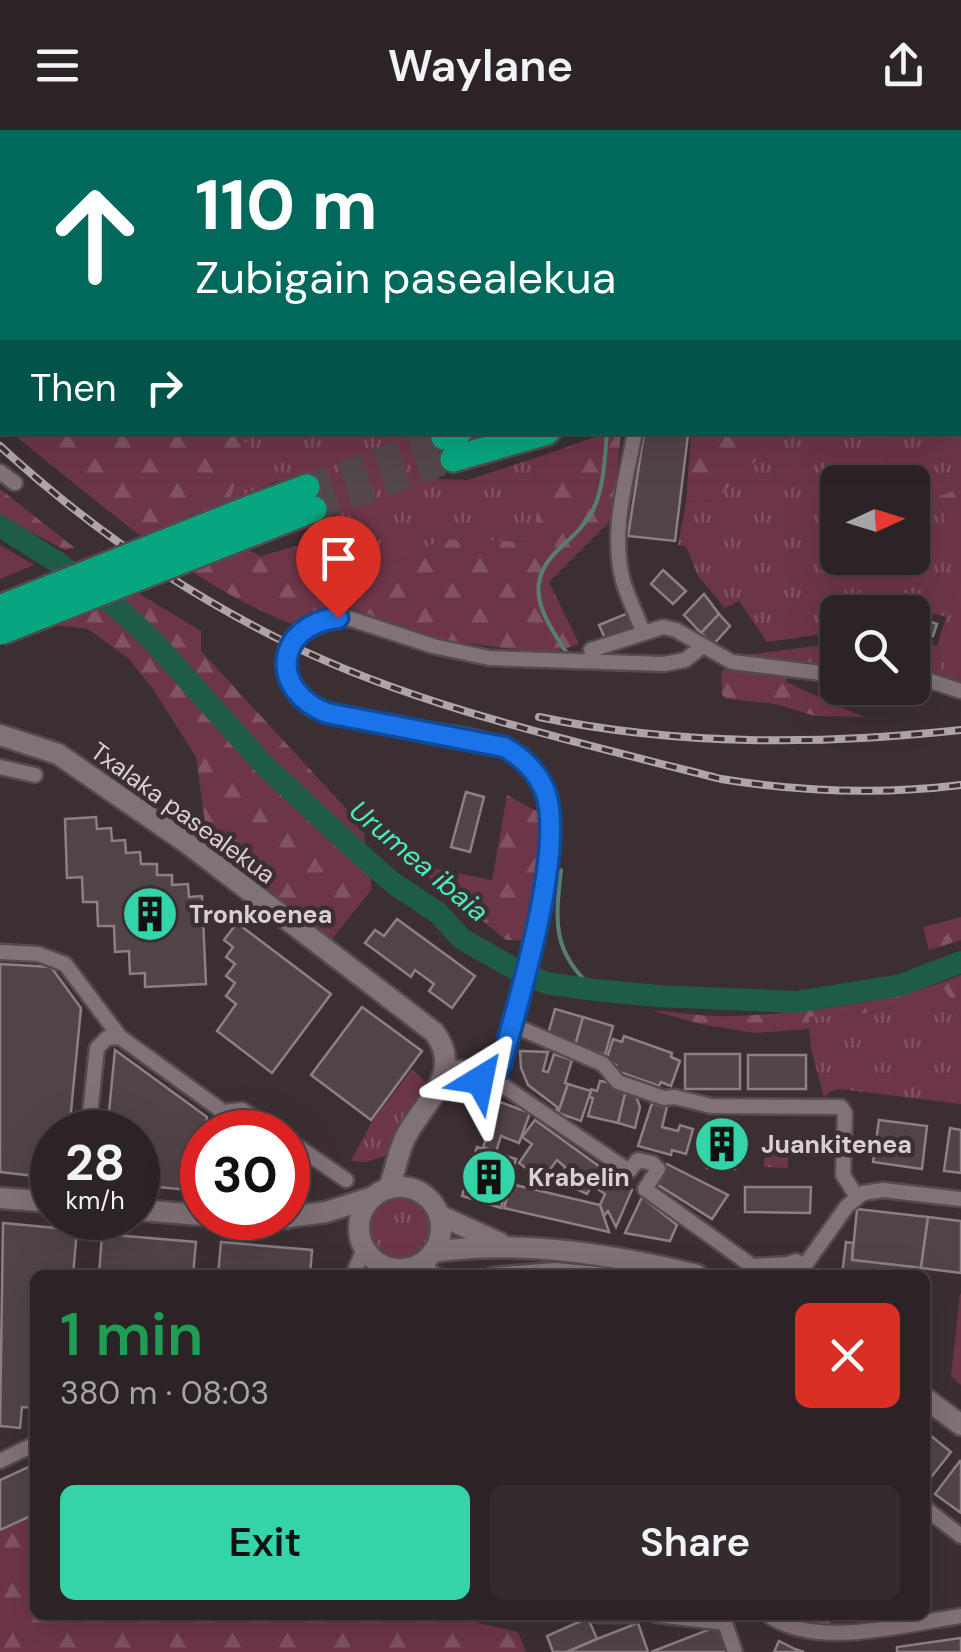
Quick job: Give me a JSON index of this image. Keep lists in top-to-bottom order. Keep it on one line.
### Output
{"streets":{"main road":["Txalaka pasealekua"]},"water":["Urumea ibaia"],"places":{"building":["Tronkoenea","Juankitenea","Krabelin"]},"north":"right","page":{"header":"Waylane","turn":["110 m","Zubigain pasealekua"],"then":"Then","speed":"28 km/h","limit":"30","heading":["1 min","380 m · 08:03"],"buttons":["Exit","Share"]}}
